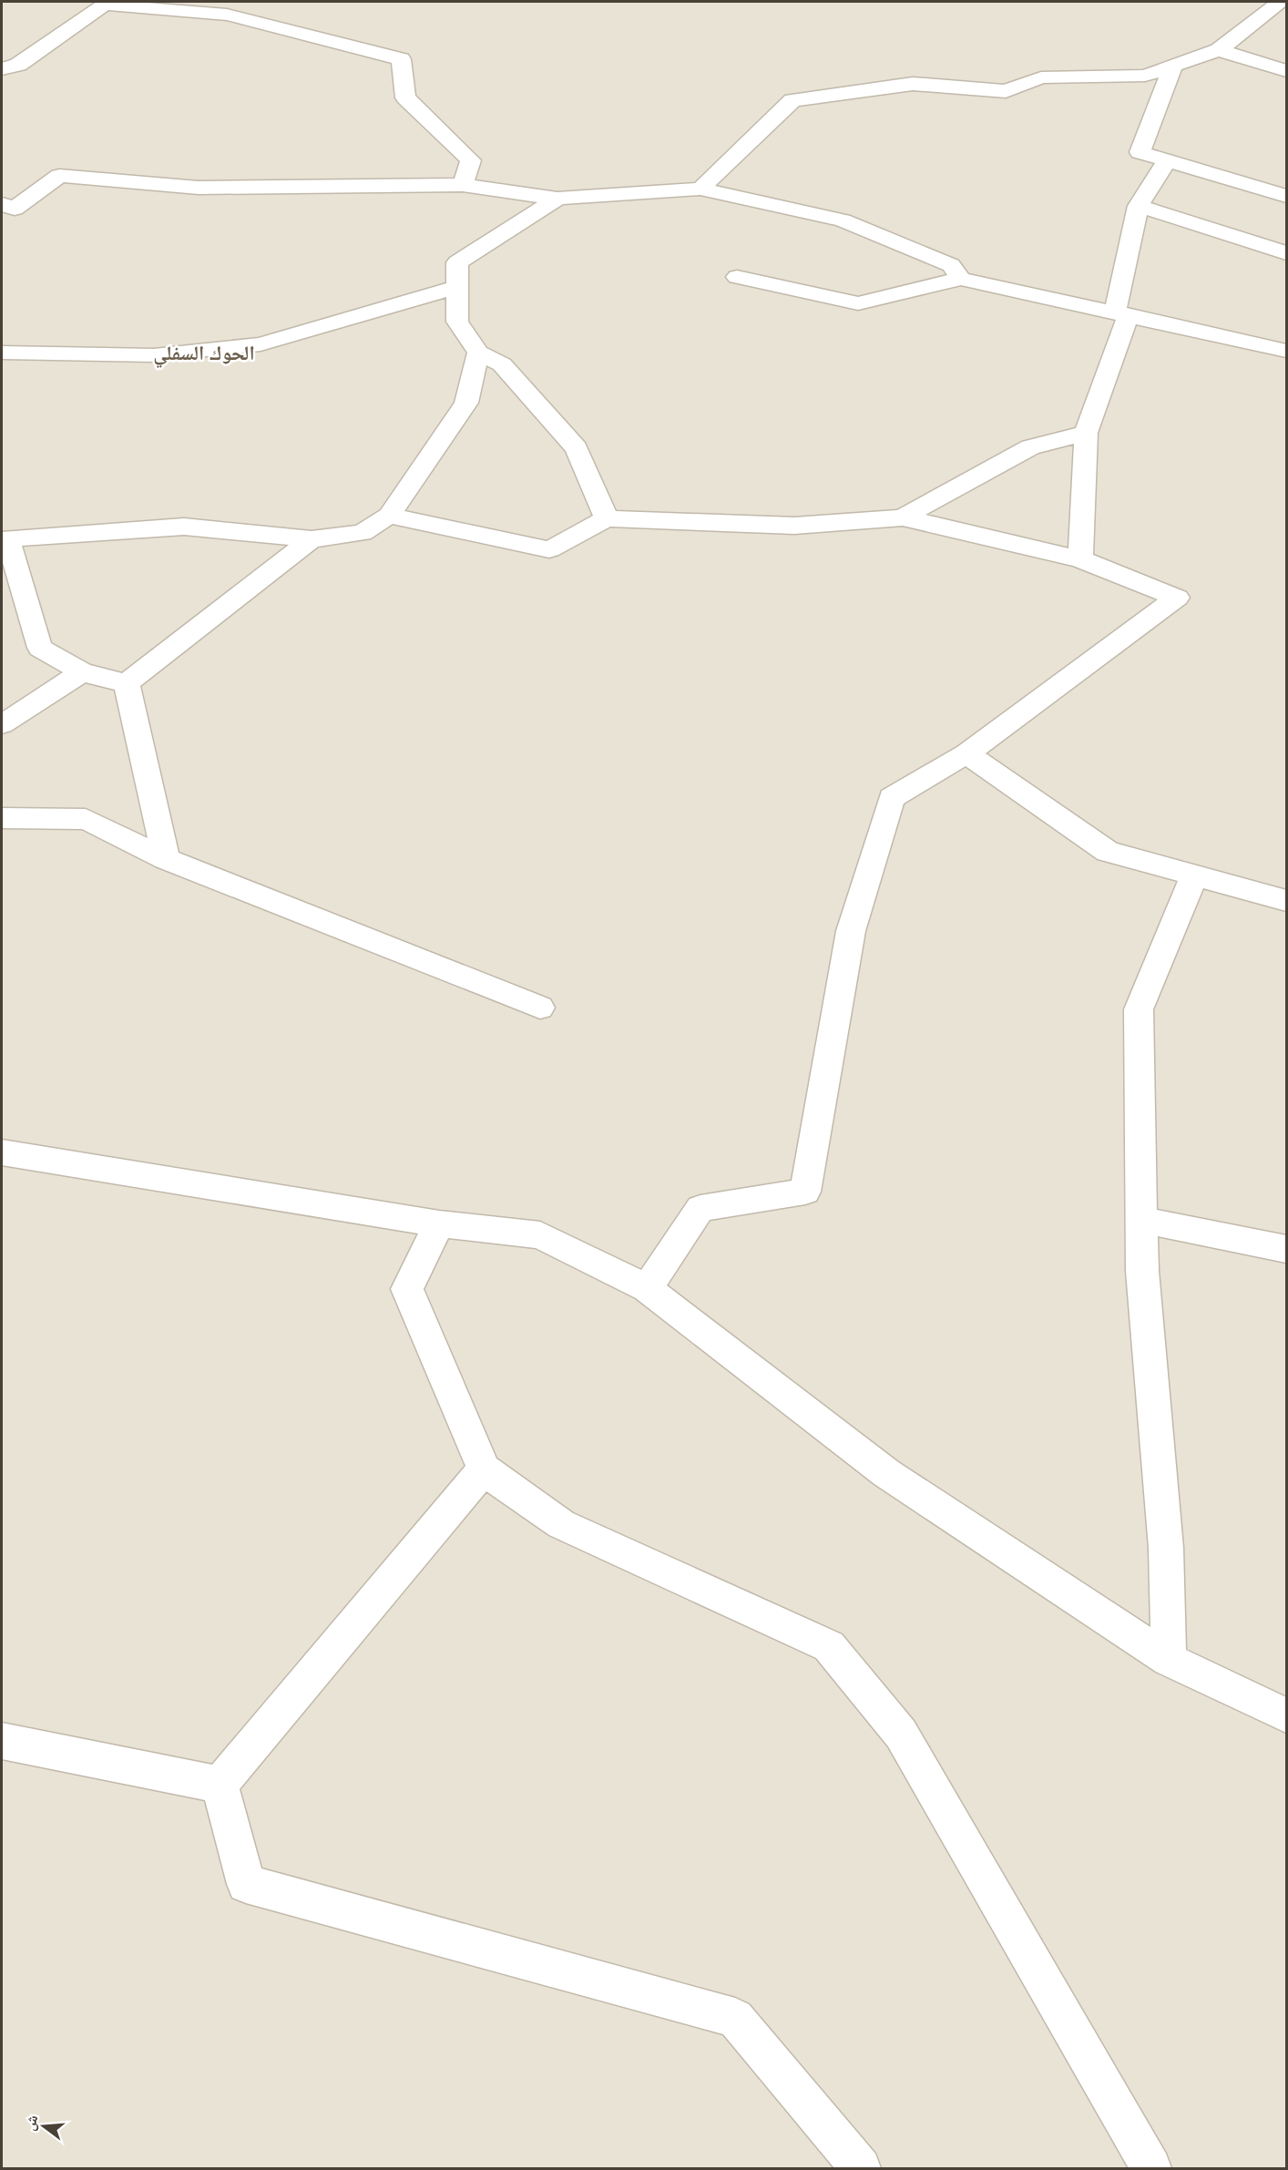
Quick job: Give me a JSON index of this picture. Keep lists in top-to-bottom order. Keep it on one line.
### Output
{"districts":["الحوك السفلي"],"north":"left"}
